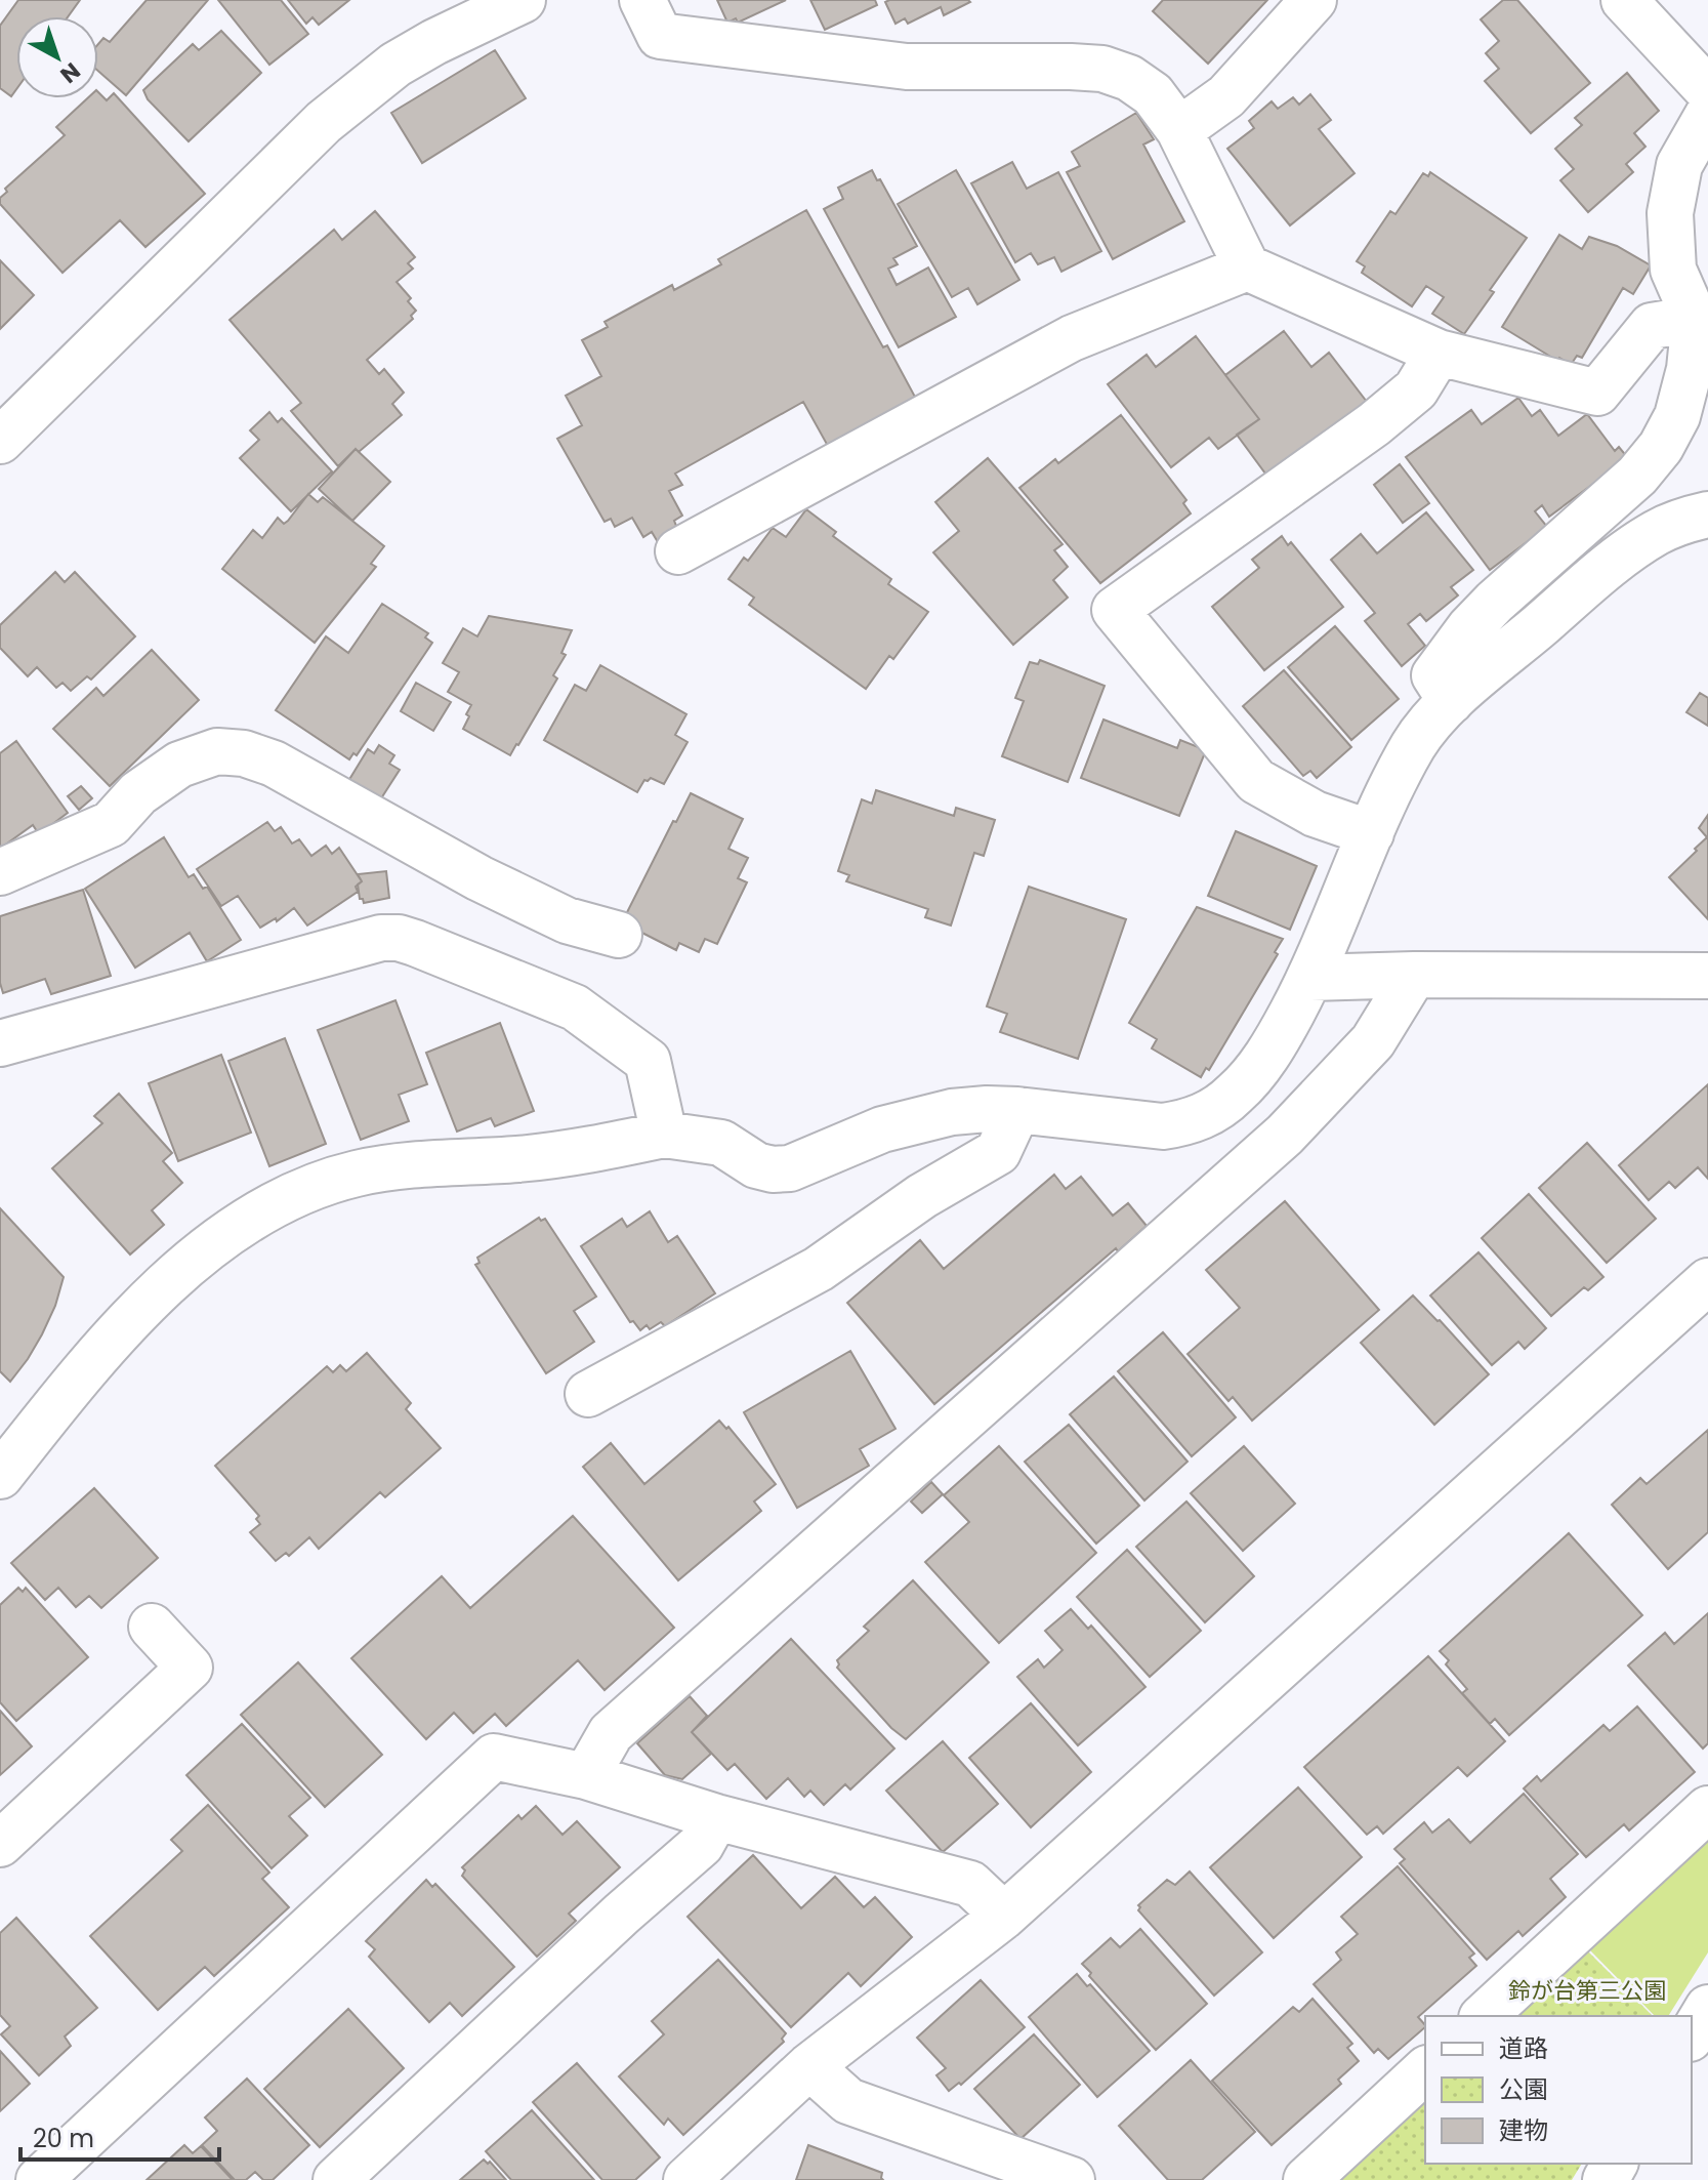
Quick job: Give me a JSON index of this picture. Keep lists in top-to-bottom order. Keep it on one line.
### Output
{"parks":["鈴が台第三公園"],"legend":["道路","公園","建物"],"scale_bar":"20 m","north":"bottom right"}
